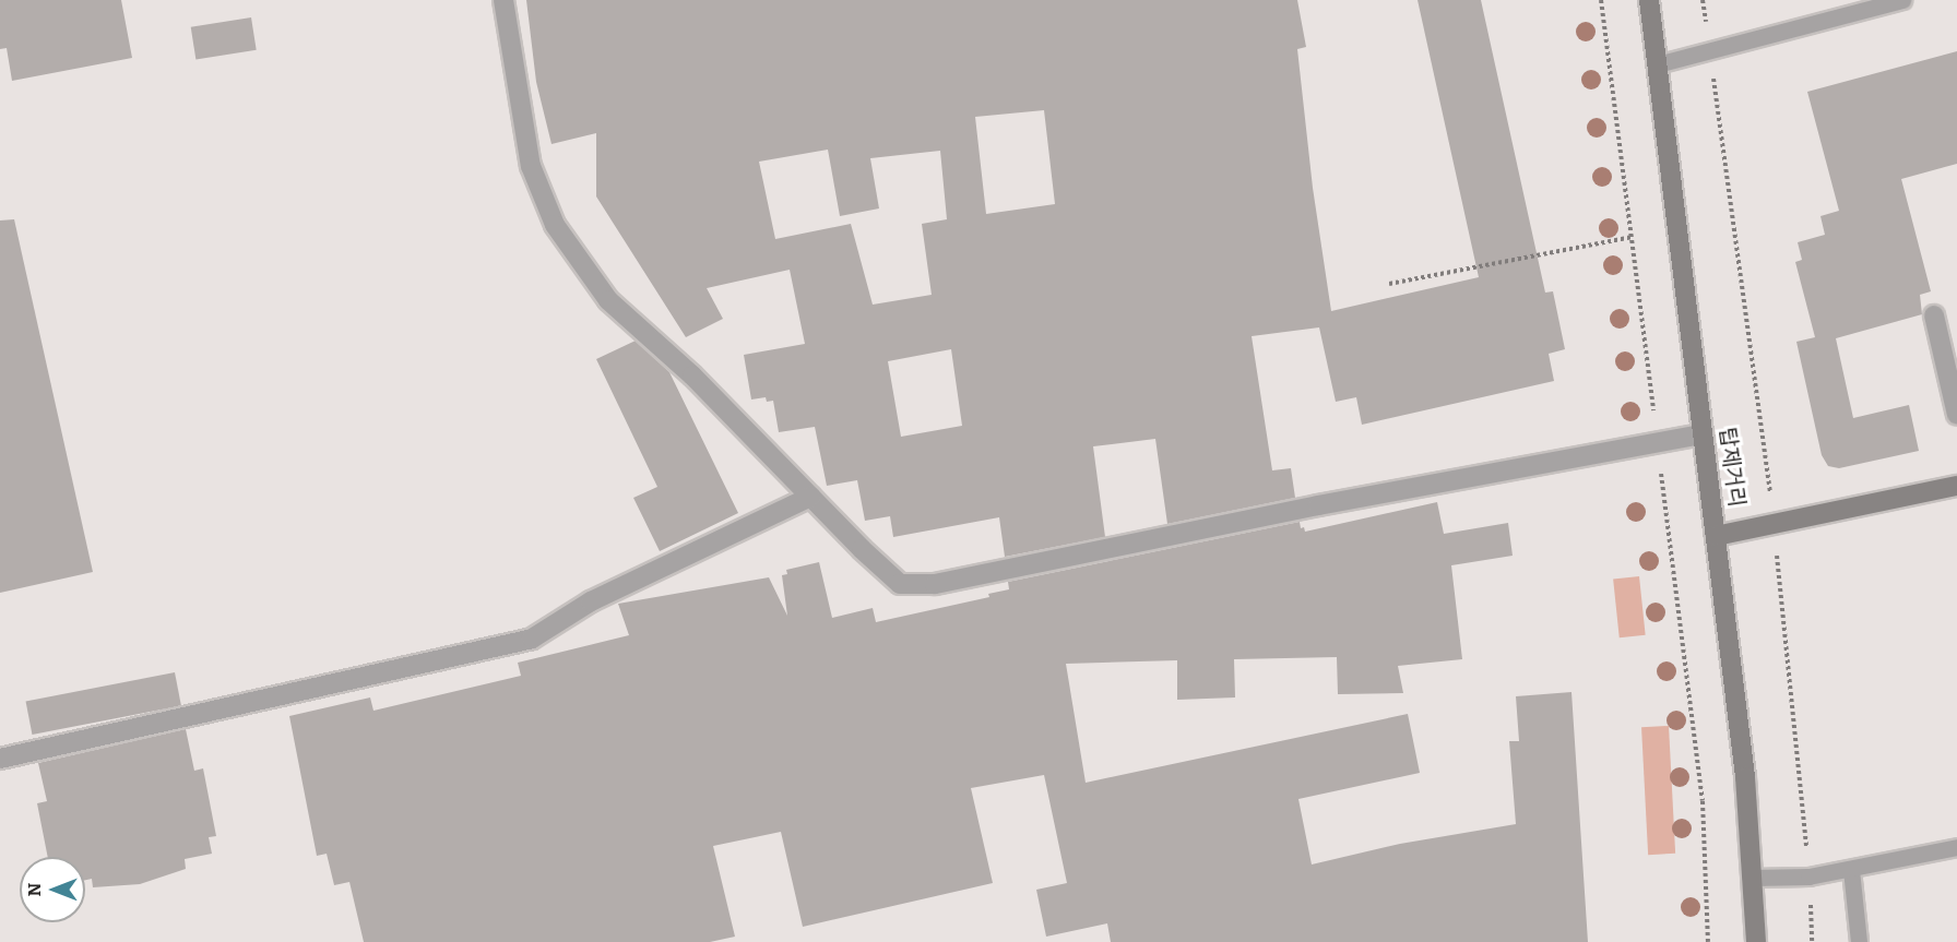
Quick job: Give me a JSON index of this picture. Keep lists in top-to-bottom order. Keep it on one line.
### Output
{"streets":{"main road":["탑제거리"]},"north":"left"}
